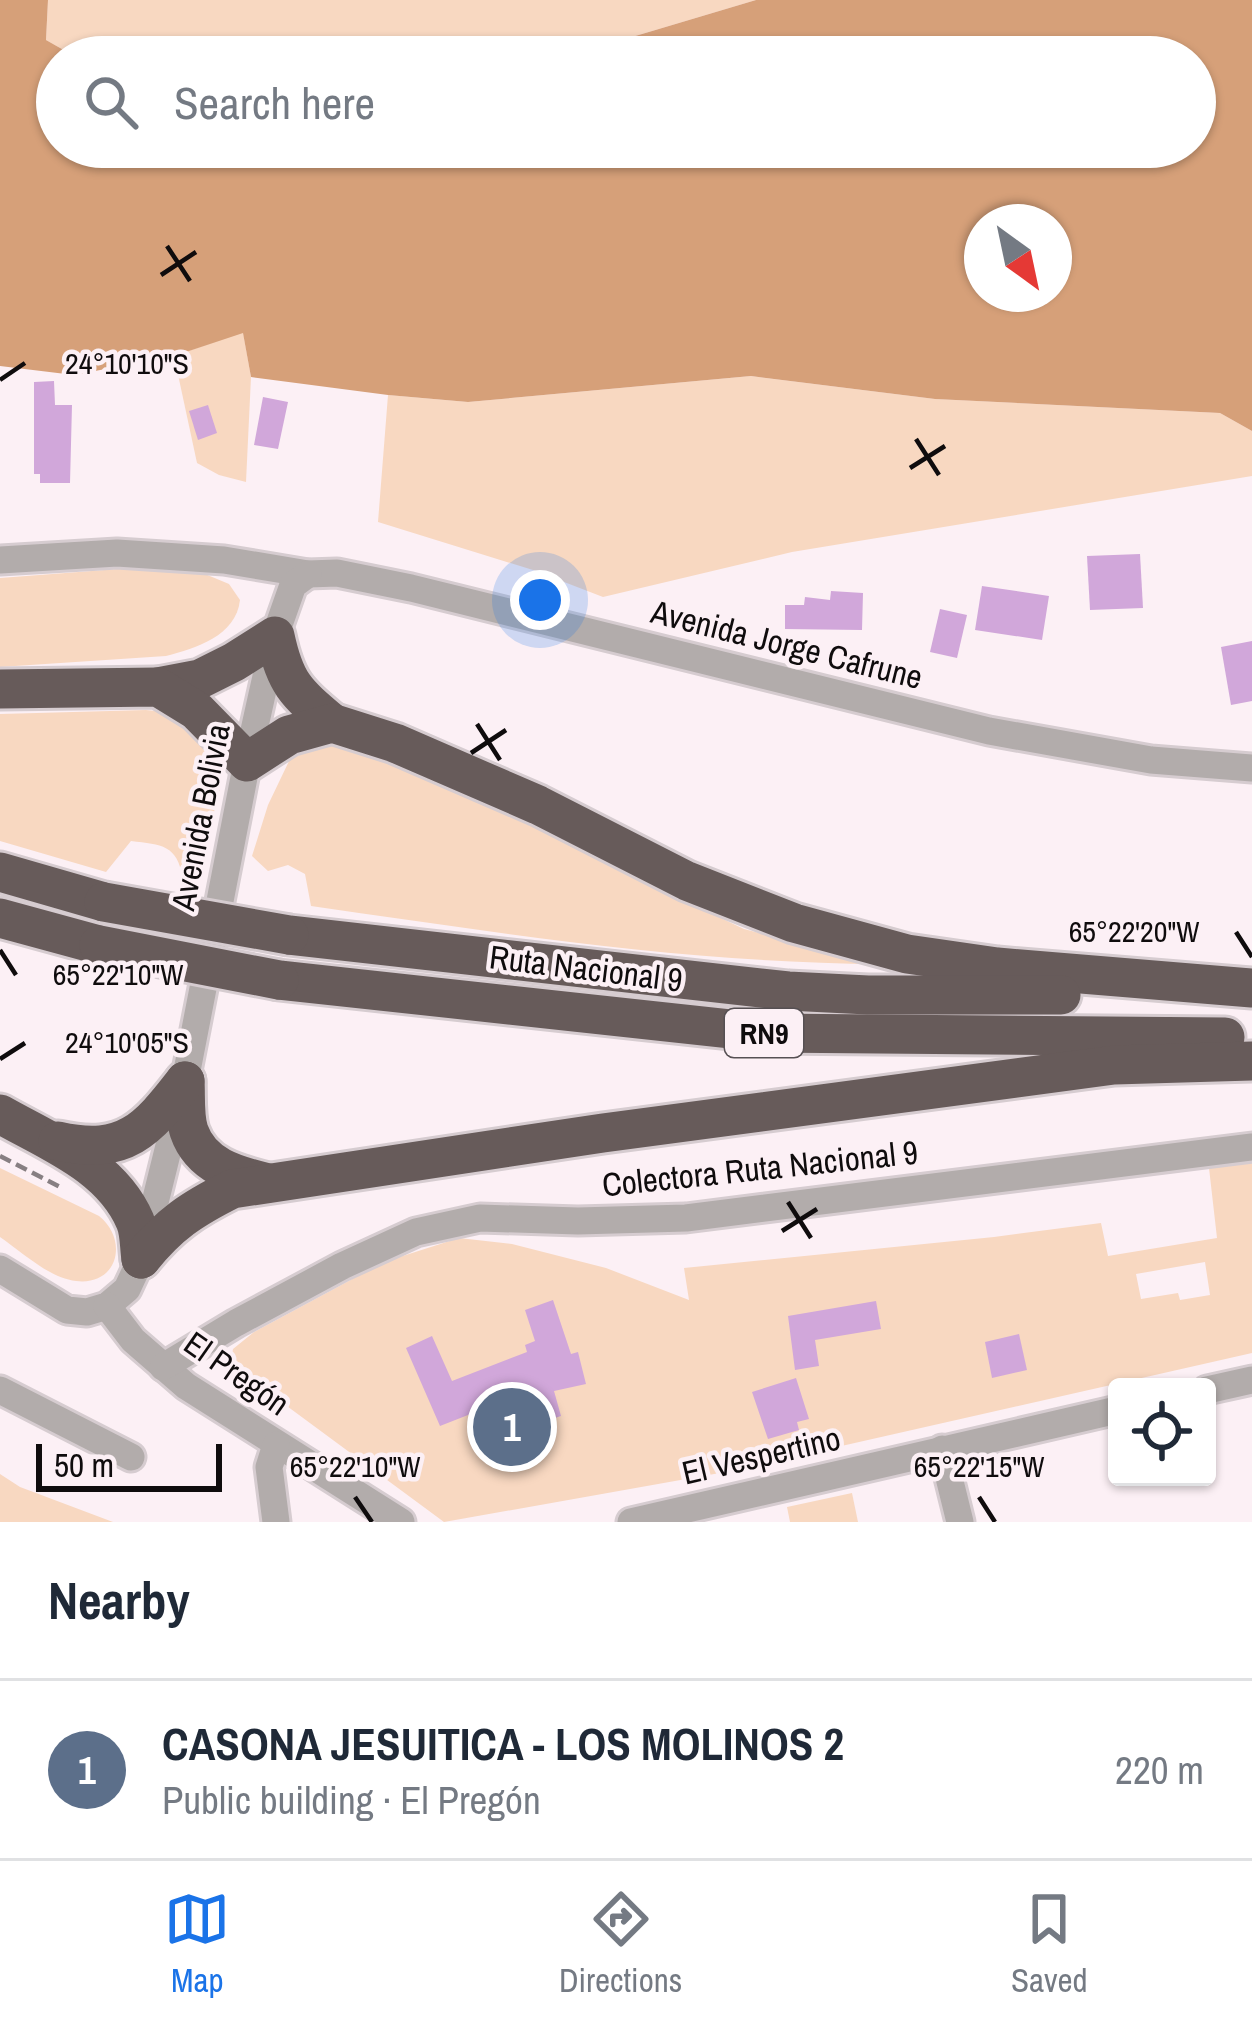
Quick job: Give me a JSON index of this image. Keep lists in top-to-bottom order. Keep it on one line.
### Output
{"streets":{"highway":["Ruta Nacional 9","RN9"],"street":["Avenida Jorge Cafrune","Avenida Bolivia","Colectora Ruta Nacional 9","El Pregón","El Vespertino"]},"crossings":[["Avenida Jorge Cafrune","Avenida Bolivia"],["Avenida Bolivia","El Pregón"],["Colectora Ruta Nacional 9","El Pregón"]],"scale_bar":"50 m","north":"bottom right","page":{"search":"Search here","pins":"1","scale":"50 m","heading":"Nearby","list":[{"mark":"1","name":"CASONA JESUITICA - LOS MOLINOS 2","note":"Public building · El Pregón","value":"220 m"}],"nav":["Map","Directions","Saved"]},"coordinates":["24°10'10\"S","65°22'20\"W","65°22'10\"W","24°10'05\"S","65°22'15\"W"]}
